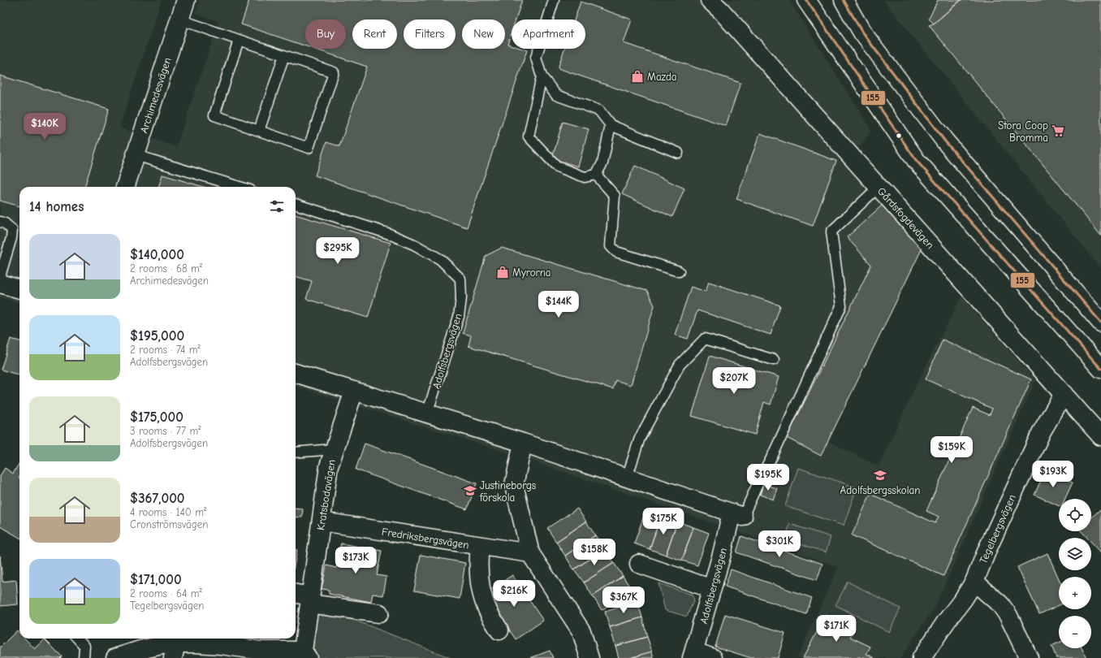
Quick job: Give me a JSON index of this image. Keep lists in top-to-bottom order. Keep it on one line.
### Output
{"streets":{"street":["Archimedesvägen","Gårdsfogdevägen","Adolfsbergsvägen","Kratsbodavägen","Tegelbergsvägen","Fredriksbergsvägen"]},"crossings":[["Gårdsfogdevägen","Tegelbergsvägen"],["Kratsbodavägen","Fredriksbergsvägen"]],"places":{"shop":["Mazda","Myrorna"],"supermarket":["Stora Coop Bromma"],"school or university":["Adolfsbergsskolan","Justineborgs förskola"]},"lines":["transit line 155"],"page":{"chip":["Buy","Rent","Filters","New","Apartment"],"price":["$140K","$295K","$144K","$207K","$159K","$193K","$195K","$175K","$301K","$158K","$173K","$216K","$367K","$171K"],"heading":"14 homes","list":[{"name":"$140,000","note":"2 rooms · 68 m² · Archimedesvägen"},{"name":"$195,000","note":"2 rooms · 74 m² · Adolfsbergsvägen"},{"name":"$175,000","note":"3 rooms · 77 m² · Adolfsbergsvägen"},{"name":"$367,000","note":"4 rooms · 140 m² · Cronströmsvägen"},{"name":"$171,000","note":"2 rooms · 64 m² · Tegelbergsvägen"}],"map_buttons":["+","−"]}}
